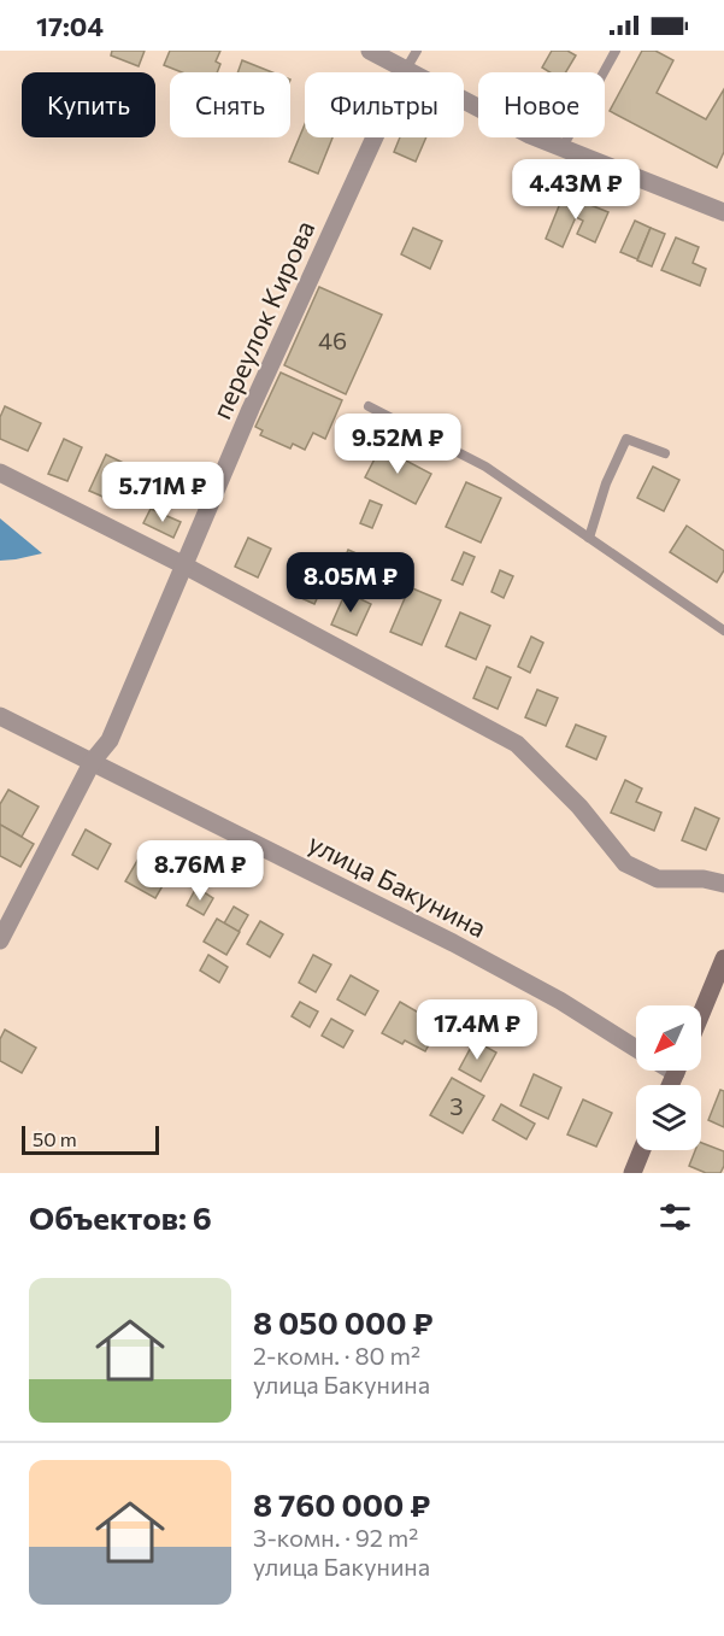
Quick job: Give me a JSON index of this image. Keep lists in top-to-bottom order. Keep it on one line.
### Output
{"streets":{"street":["переулок Кирова","улица Бакунина"]},"crossings":[["переулок Кирова","улица Бакунина"]],"house_numbers":["46","3"],"scale_bar":"50 m","north":"bottom left","page":{"status":"17:04","chip":["Купить","Снять","Фильтры","Новое"],"price":["4.43M ₽","9.52M ₽","5.71M ₽","8.05M ₽","8.76M ₽","17.4M ₽"],"scale":"50 m","heading":"Объектов: 6","list":[{"name":"8 050 000 ₽","note":"2-комн. · 80 m² · улица Бакунина"},{"name":"8 760 000 ₽","note":"3-комн. · 92 m² · улица Бакунина"}]}}
